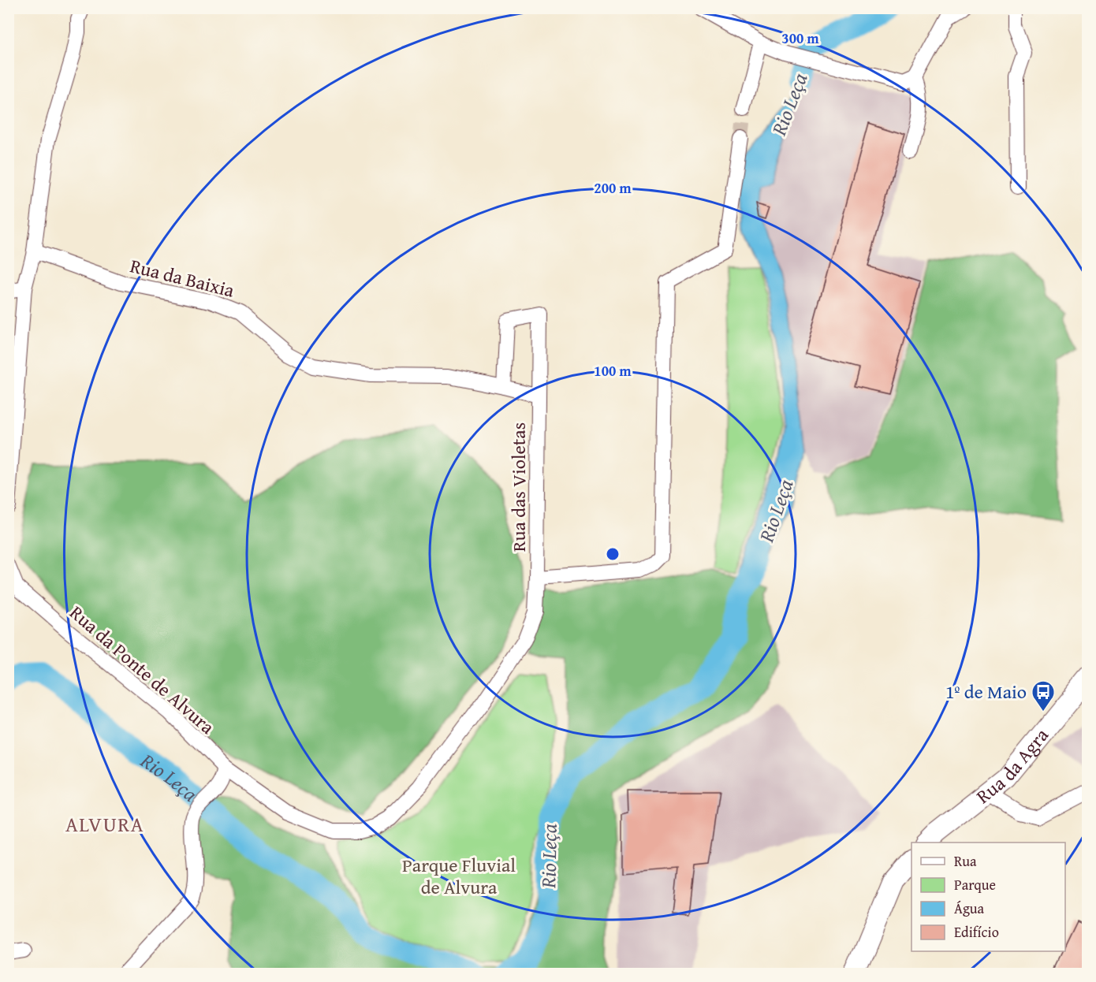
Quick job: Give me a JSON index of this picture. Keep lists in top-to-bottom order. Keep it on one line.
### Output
{"streets":{"main road":["Rua da Agra"],"street":["Rua da Baixia","Rua das Violetas","Rua da Ponte de Alvura"]},"crossings":[["Rua da Baixia","Rua das Violetas"],["Rua das Violetas","Rua da Ponte de Alvura"]],"districts":["ALVURA"],"water":["Rio Leça"],"parks":["Parque Fluvial de Alvura"],"places":{"bus stop":["1º de Maio"]},"legend":["Rua","Parque","Água","Edifício"],"rings":["300 m","200 m","100 m"]}
